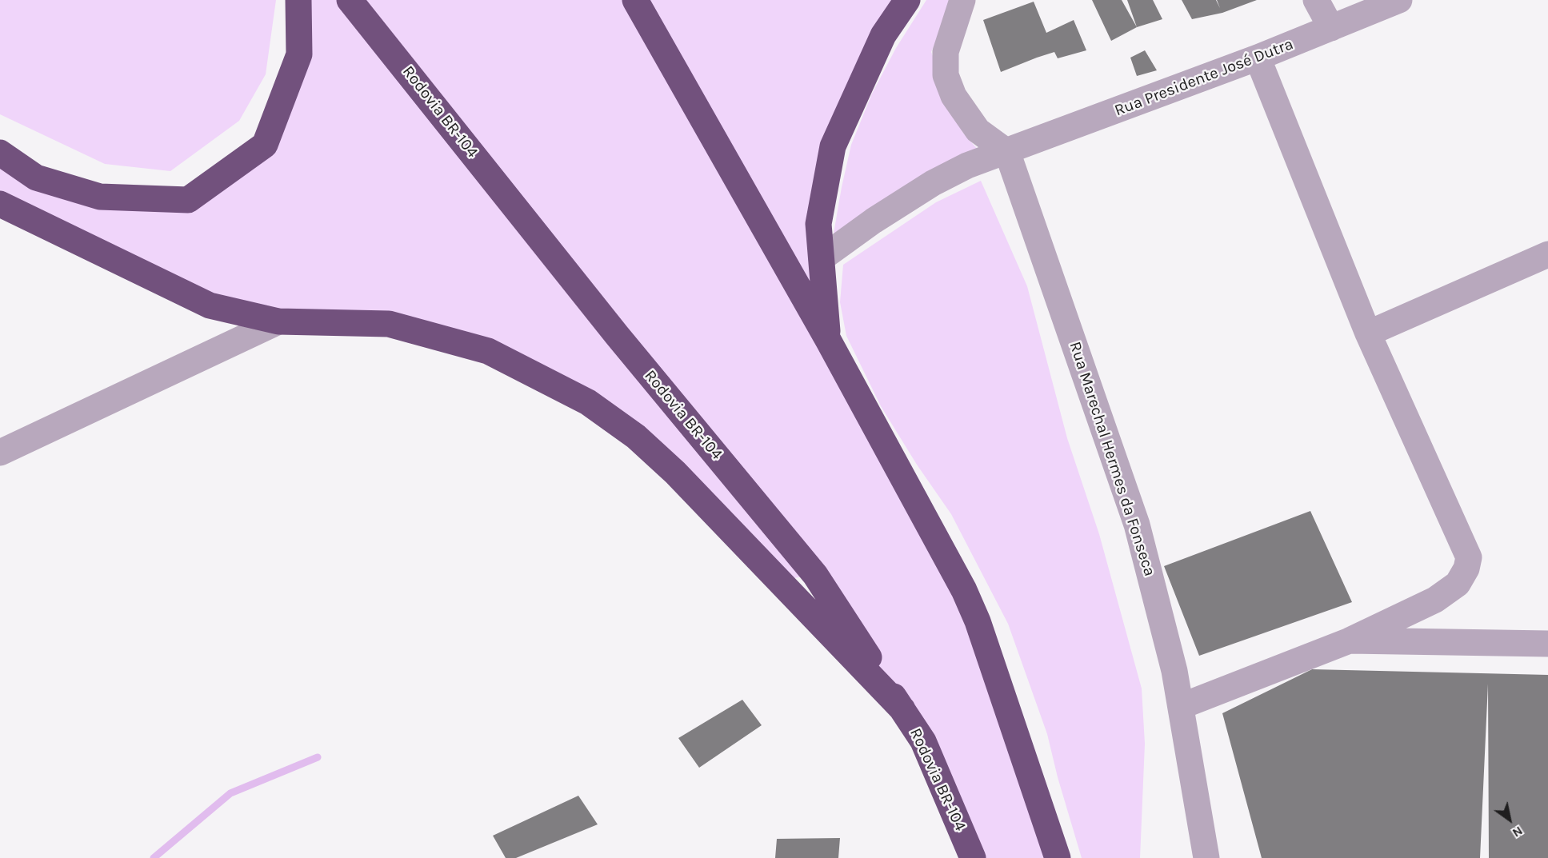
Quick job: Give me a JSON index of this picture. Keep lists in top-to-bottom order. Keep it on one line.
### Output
{"streets":{"highway":["Rodovia BR-104"],"street":["Rua Presidente José Dutra","Rua Marechal Hermes da Fonseca"]},"crossings":[["Rua Presidente José Dutra","Rua Marechal Hermes da Fonseca"]],"north":"bottom right"}
